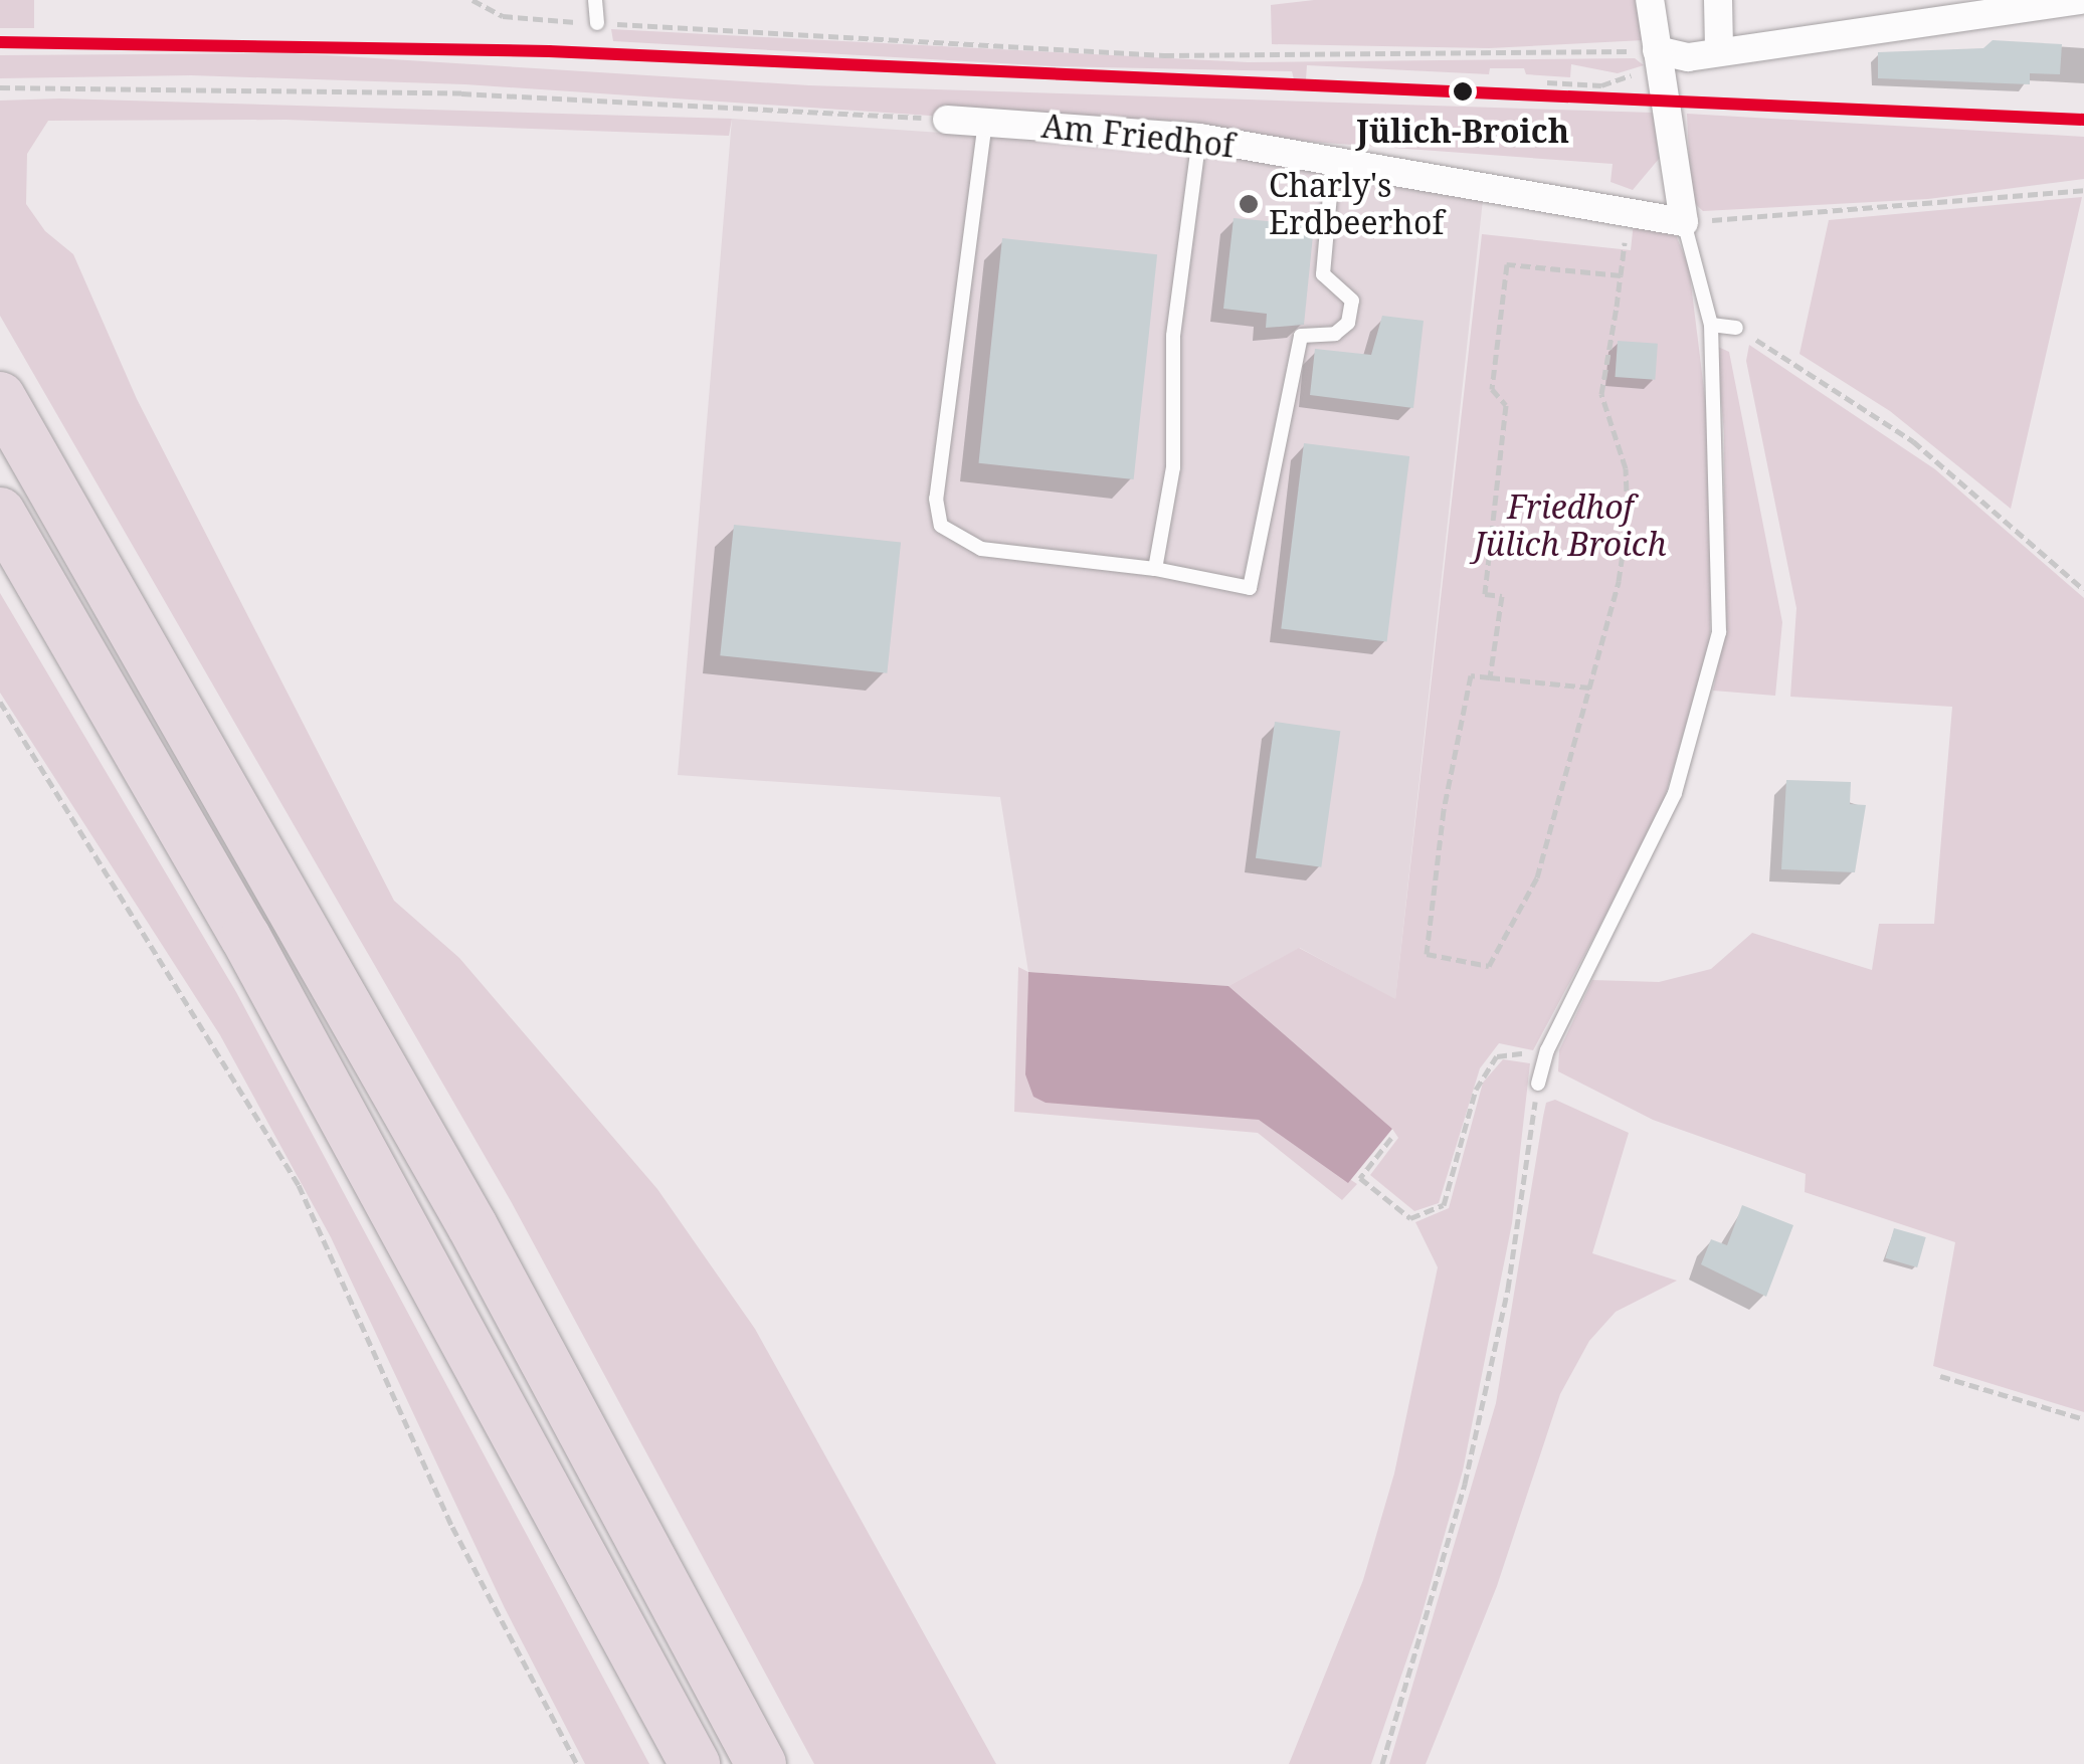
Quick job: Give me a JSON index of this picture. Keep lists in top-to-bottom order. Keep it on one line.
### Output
{"streets":{"street":["Am Friedhof"]},"parks":["Friedhof Jülich Broich"],"places":["Jülich-Broich","Charly's Erdbeerhof"]}
